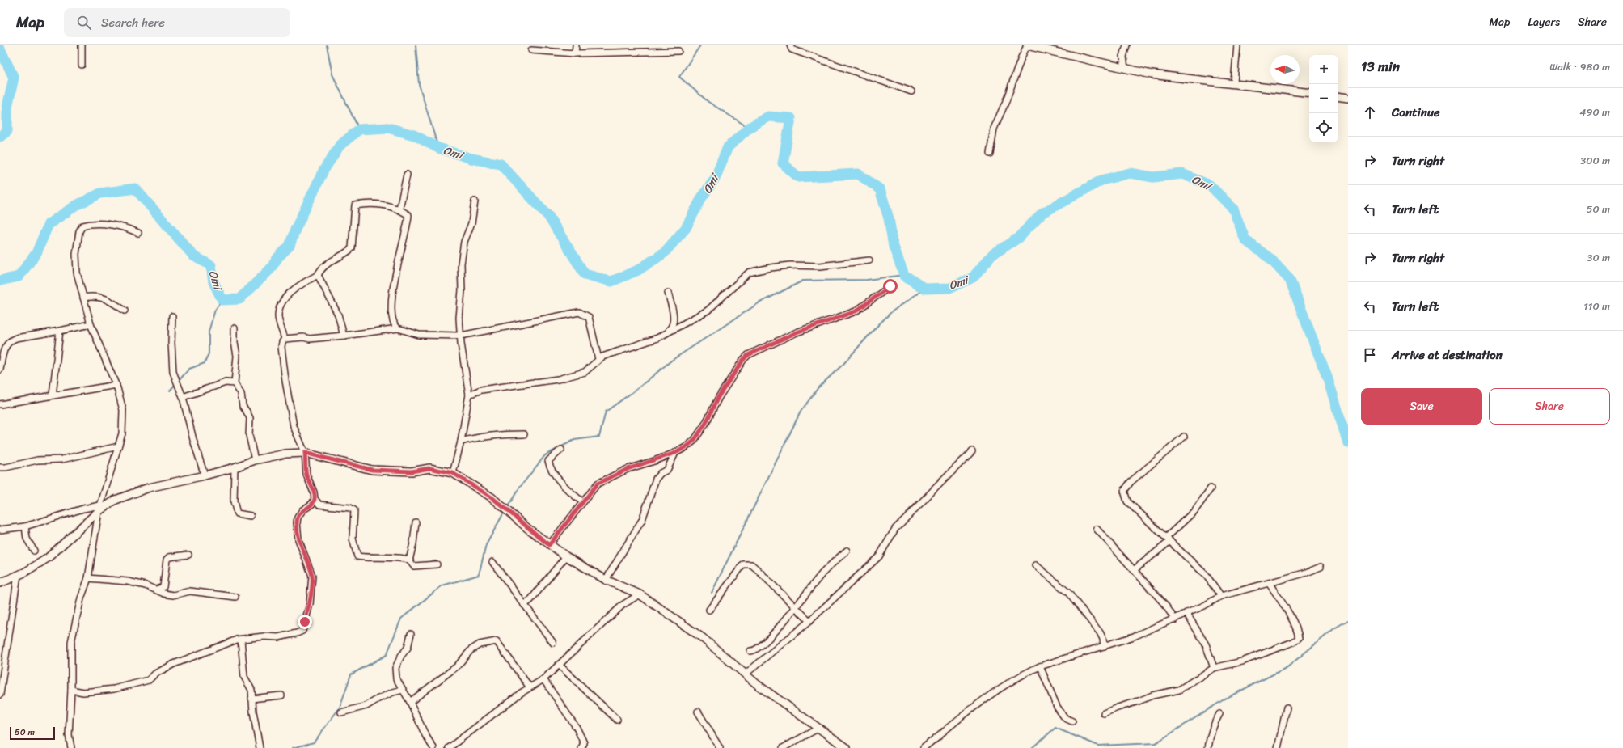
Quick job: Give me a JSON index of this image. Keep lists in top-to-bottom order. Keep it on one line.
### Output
{"water":["Omi"],"scale_bar":"50 m","north":"left","page":{"header":"Map","search":"Search here","nav":["Map","Layers","Share"],"heading":["13 min","Walk · 980 m"],"map_buttons":["+","−"],"list":[["Continue","490 m"],["Turn right","300 m"],["Turn left","50 m"],["Turn right","30 m"],["Turn left","110 m"],"Arrive at destination"],"buttons":["Save","Share"],"scale":"50 m"}}
